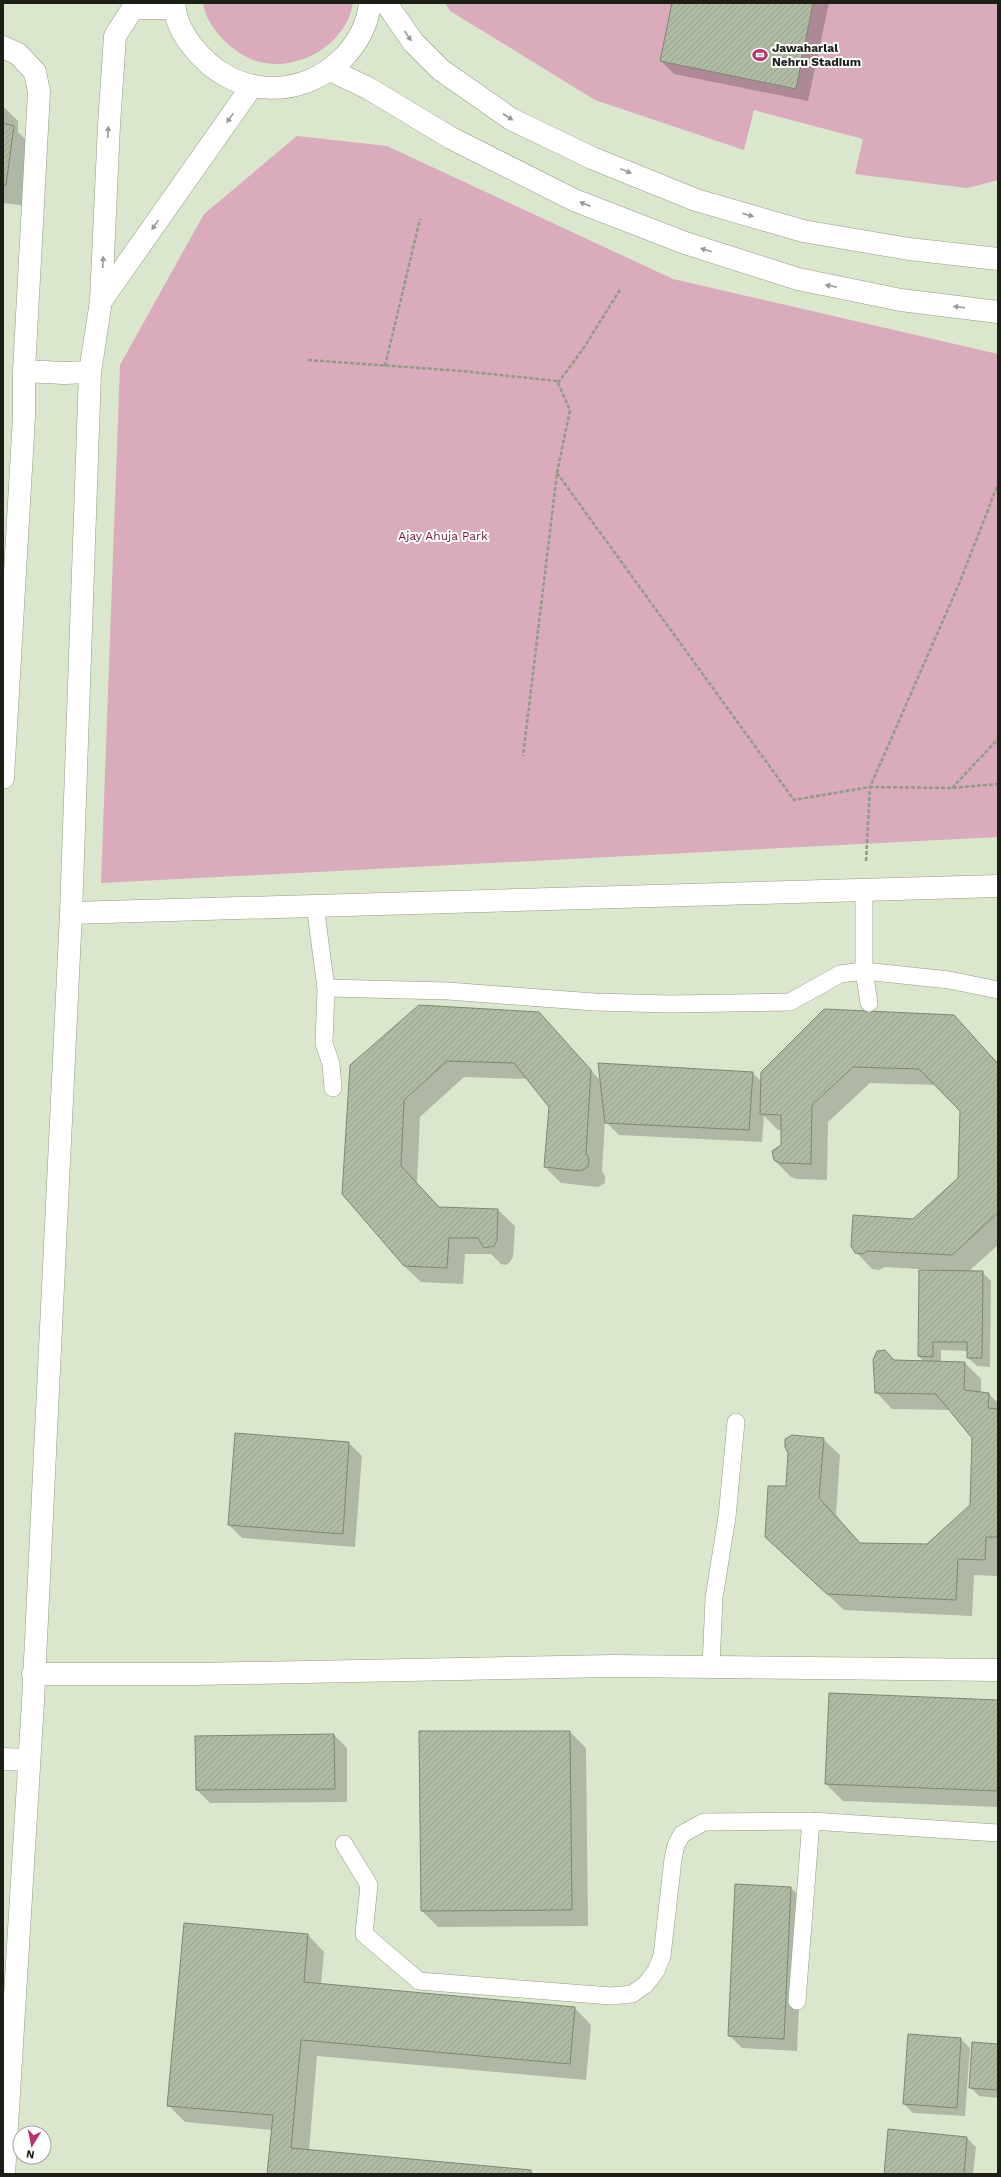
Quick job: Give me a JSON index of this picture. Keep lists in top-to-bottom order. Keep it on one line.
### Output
{"parks":["Ajay Ahuja Park"],"places":{"sports":["Jawaharlal Nehru Stadium"]},"north":"bottom"}
